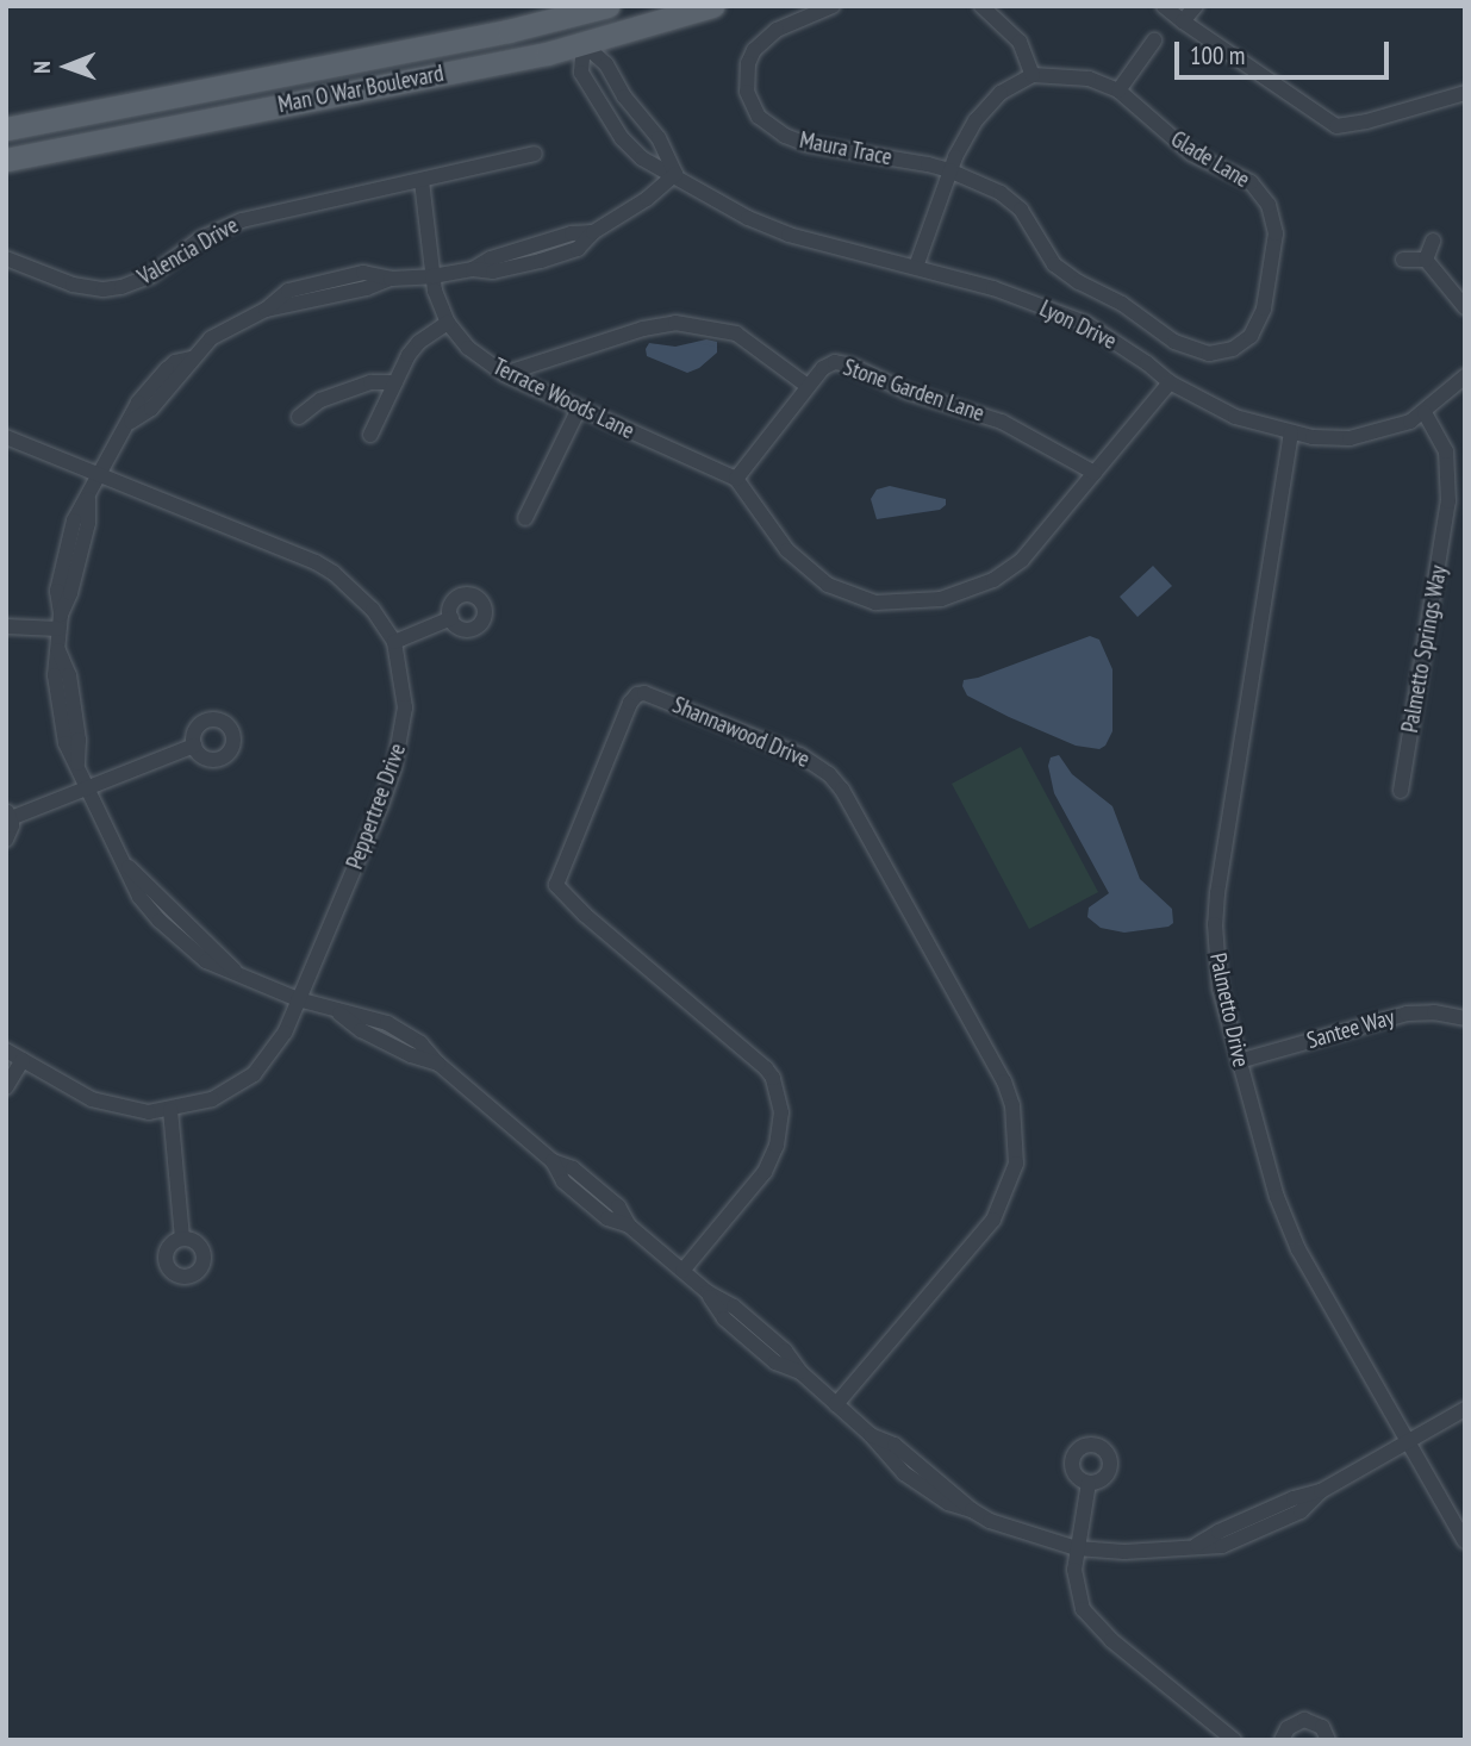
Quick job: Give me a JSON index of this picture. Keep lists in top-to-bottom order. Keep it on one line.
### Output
{"streets":{"main road":["Man O War Boulevard"],"street":["Maura Trace","Glade Lane","Valencia Drive","Lyon Drive","Stone Garden Lane","Terrace Woods Lane","Palmetto Springs Way","Shannawood Drive","Peppertree Drive","Palmetto Drive","Santee Way"]},"crossings":[["Man O War Boulevard","Lyon Drive"],["Maura Trace","Glade Lane"],["Lyon Drive","Palmetto Springs Way"],["Lyon Drive","Palmetto Drive"],["Stone Garden Lane","Terrace Woods Lane"],["Palmetto Drive","Santee Way"]],"scale_bar":"100 m","north":"left"}
